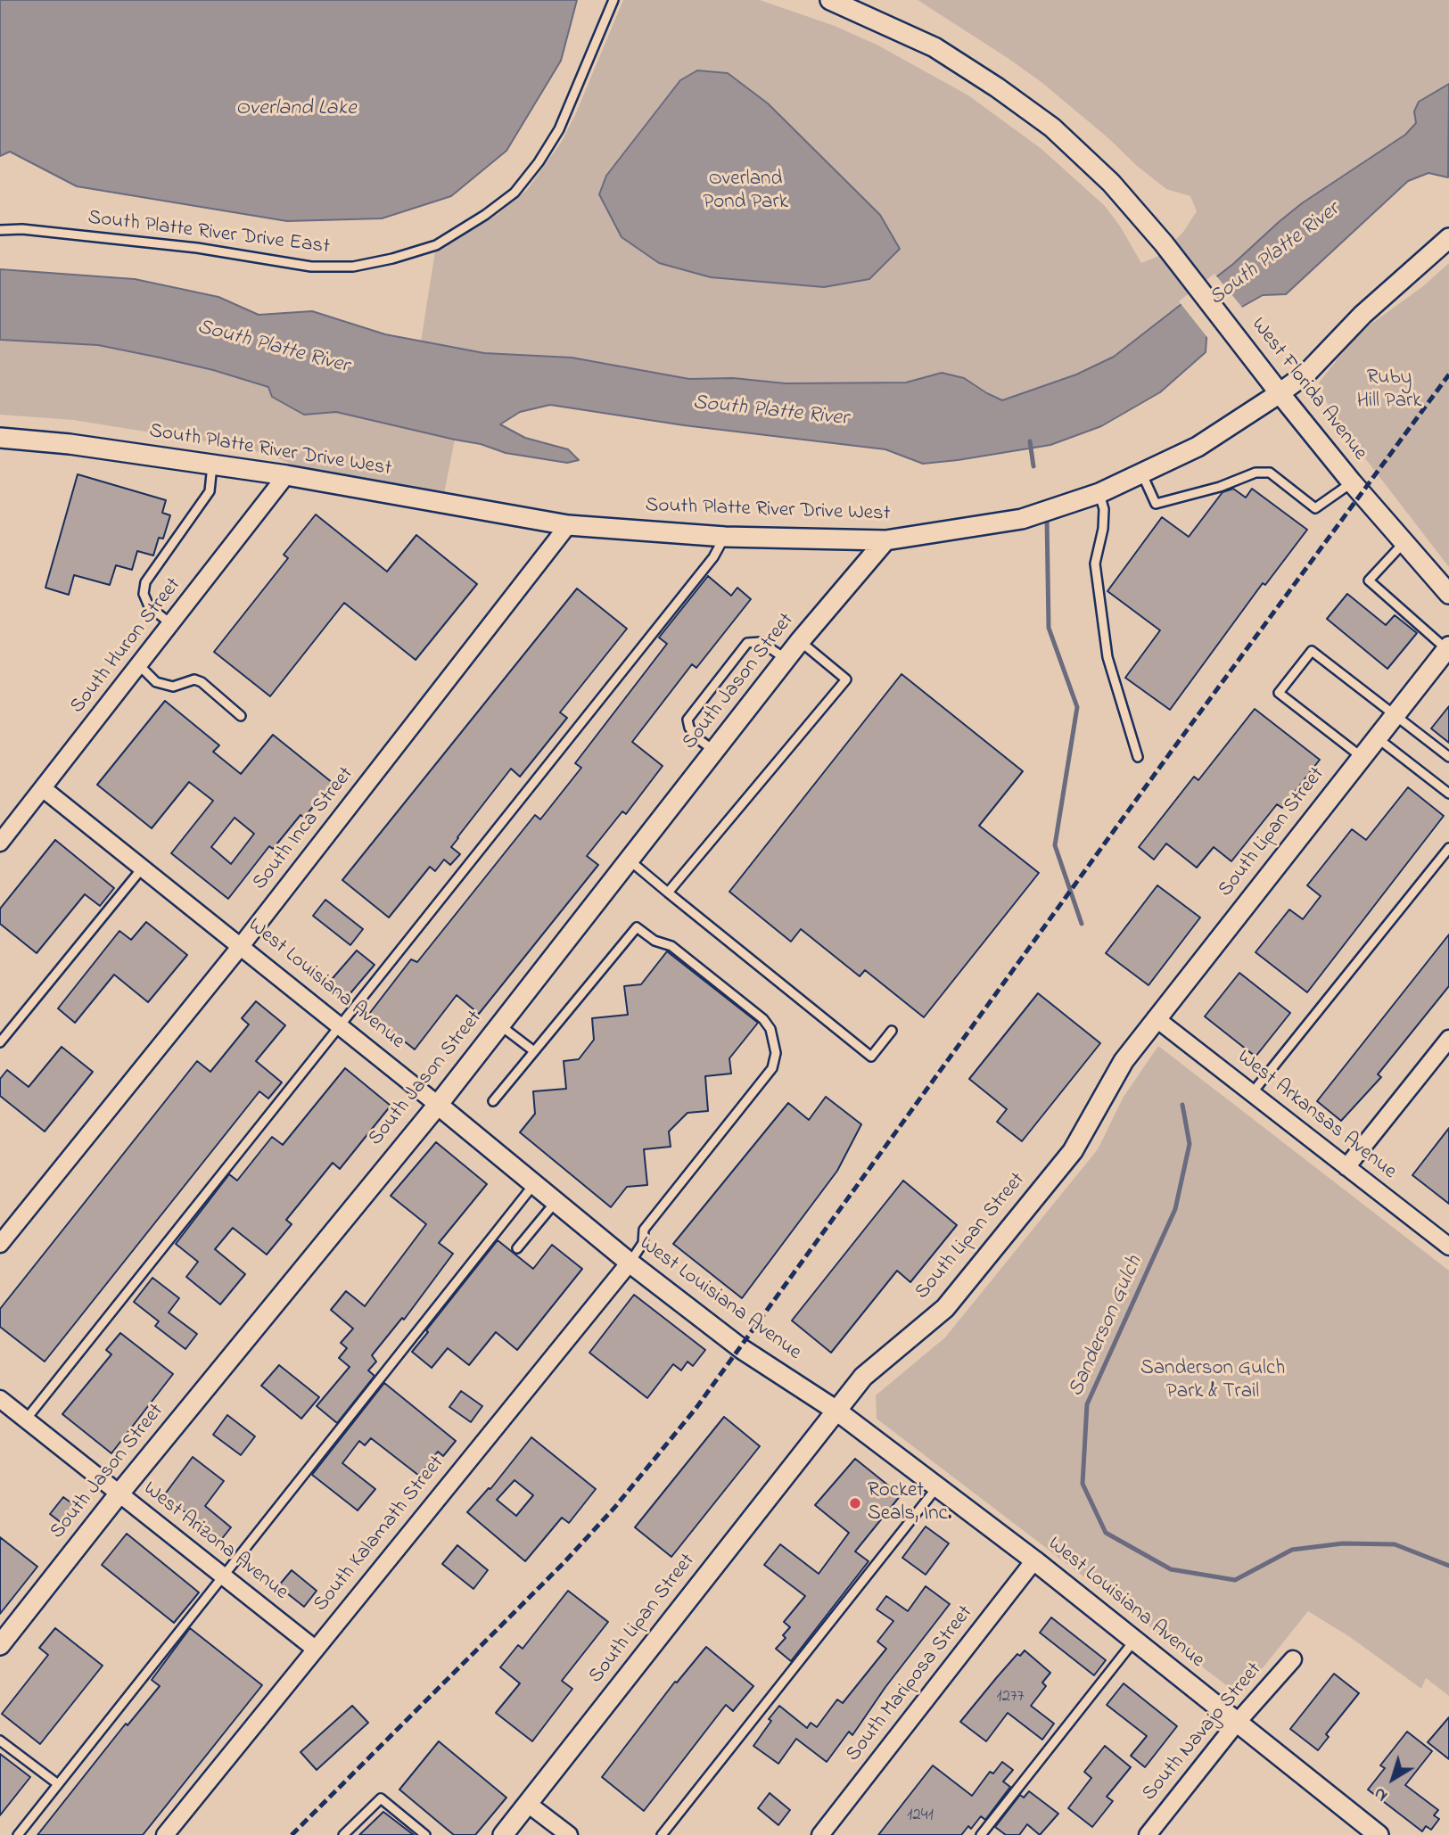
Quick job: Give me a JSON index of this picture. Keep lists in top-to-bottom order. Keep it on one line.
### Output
{"streets":{"street":["West Florida Avenue","South Platte River Drive West","South Huron Street","South Jason Street","South Inca Street","South Lipan Street","West Louisiana Avenue","West Arkansas Avenue","South Kalamath Street","West Arizona Avenue","South Mariposa Street","South Navajo Street"],"lane":["South Platte River Drive East"]},"crossings":[["West Florida Avenue","South Platte River Drive West"],["South Platte River Drive West","South Huron Street"],["South Platte River Drive West","South Jason Street"],["South Platte River Drive West","South Inca Street"],["South Huron Street","West Louisiana Avenue"],["South Jason Street","West Louisiana Avenue"],["South Jason Street","West Arizona Avenue"],["South Inca Street","West Louisiana Avenue"],["South Lipan Street","West Louisiana Avenue"],["South Lipan Street","West Arkansas Avenue"],["West Louisiana Avenue","South Kalamath Street"],["West Louisiana Avenue","South Mariposa Street"],["West Louisiana Avenue","South Navajo Street"],["South Kalamath Street","West Arizona Avenue"]],"water":["Overland Lake","South Platte River","Sanderson Gulch"],"parks":["Overland Pond Park","Ruby Hill Park","Sanderson Gulch Park & Trail"],"places":["Rocket Seals, Inc."],"house_numbers":["1277","1241"],"north":"bottom left"}
